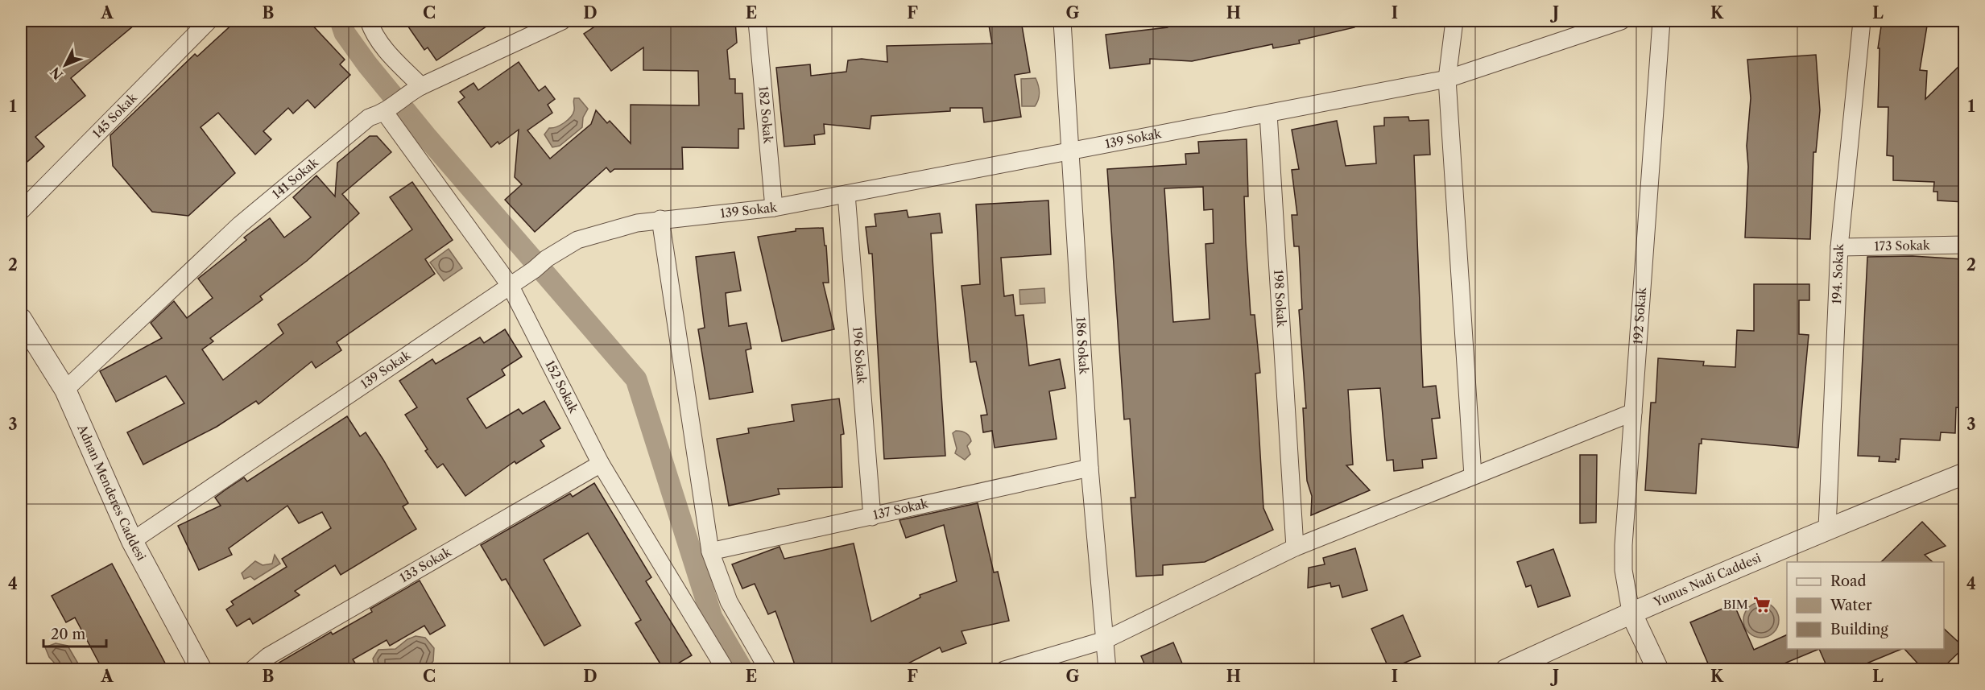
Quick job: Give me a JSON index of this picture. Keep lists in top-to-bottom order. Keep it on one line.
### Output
{"streets":{"street":["182 Sokak","145 Sokak","139 Sokak","141 Sokak","173 Sokak","194. Sokak","198 Sokak","192 Sokak","186 Sokak","196 Sokak","152 Sokak","Adnan Menderes Caddesi","137 Sokak","133 Sokak","Yunus Nadi Caddesi"]},"crossings":[["182 Sokak","139 Sokak"],["139 Sokak","198 Sokak"],["139 Sokak","186 Sokak"],["139 Sokak","196 Sokak"],["139 Sokak","152 Sokak"],["139 Sokak","Adnan Menderes Caddesi"],["141 Sokak","152 Sokak"],["141 Sokak","Adnan Menderes Caddesi"],["173 Sokak","194. Sokak"],["194. Sokak","Yunus Nadi Caddesi"],["192 Sokak","Yunus Nadi Caddesi"],["186 Sokak","137 Sokak"],["196 Sokak","137 Sokak"],["152 Sokak","133 Sokak"]],"places":{"supermarket":["BIM"]},"legend":["Road","Water","Building"],"scale_bar":"20 m","north":"bottom left","grid":{"columns":["A","B","C","D","E","F","G","H","I","J","K","L"],"rows":["1","2","3","4"]}}
